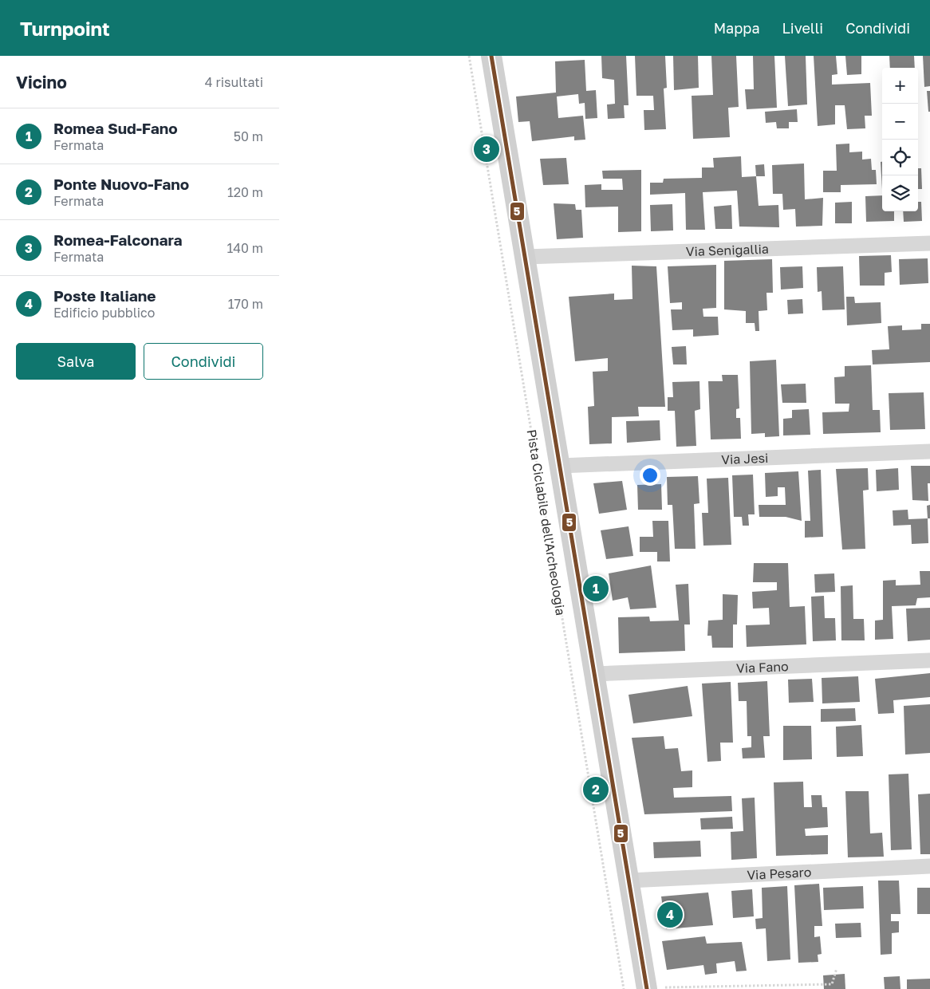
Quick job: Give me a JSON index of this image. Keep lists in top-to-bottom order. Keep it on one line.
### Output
{"streets":{"street":["Via Senigallia","Via Jesi","Via Fano","Via Pesaro"],"path":["Pista Ciclabile dell'Archeologia"]},"lines":["transit line 5"],"page":{"header":"Turnpoint","nav":["Mappa","Livelli","Condividi"],"heading":["Vicino","4 risultati"],"map_buttons":["+","−"],"list":[{"mark":"1","name":"Romea Sud-Fano","note":"Fermata","value":"50 m"},{"mark":"2","name":"Ponte Nuovo-Fano","note":"Fermata","value":"120 m"},{"mark":"3","name":"Romea-Falconara","note":"Fermata","value":"140 m"},{"mark":"4","name":"Poste Italiane","note":"Edificio pubblico","value":"170 m"}],"pins":["3","1","2","4"],"buttons":["Salva","Condividi"]}}
